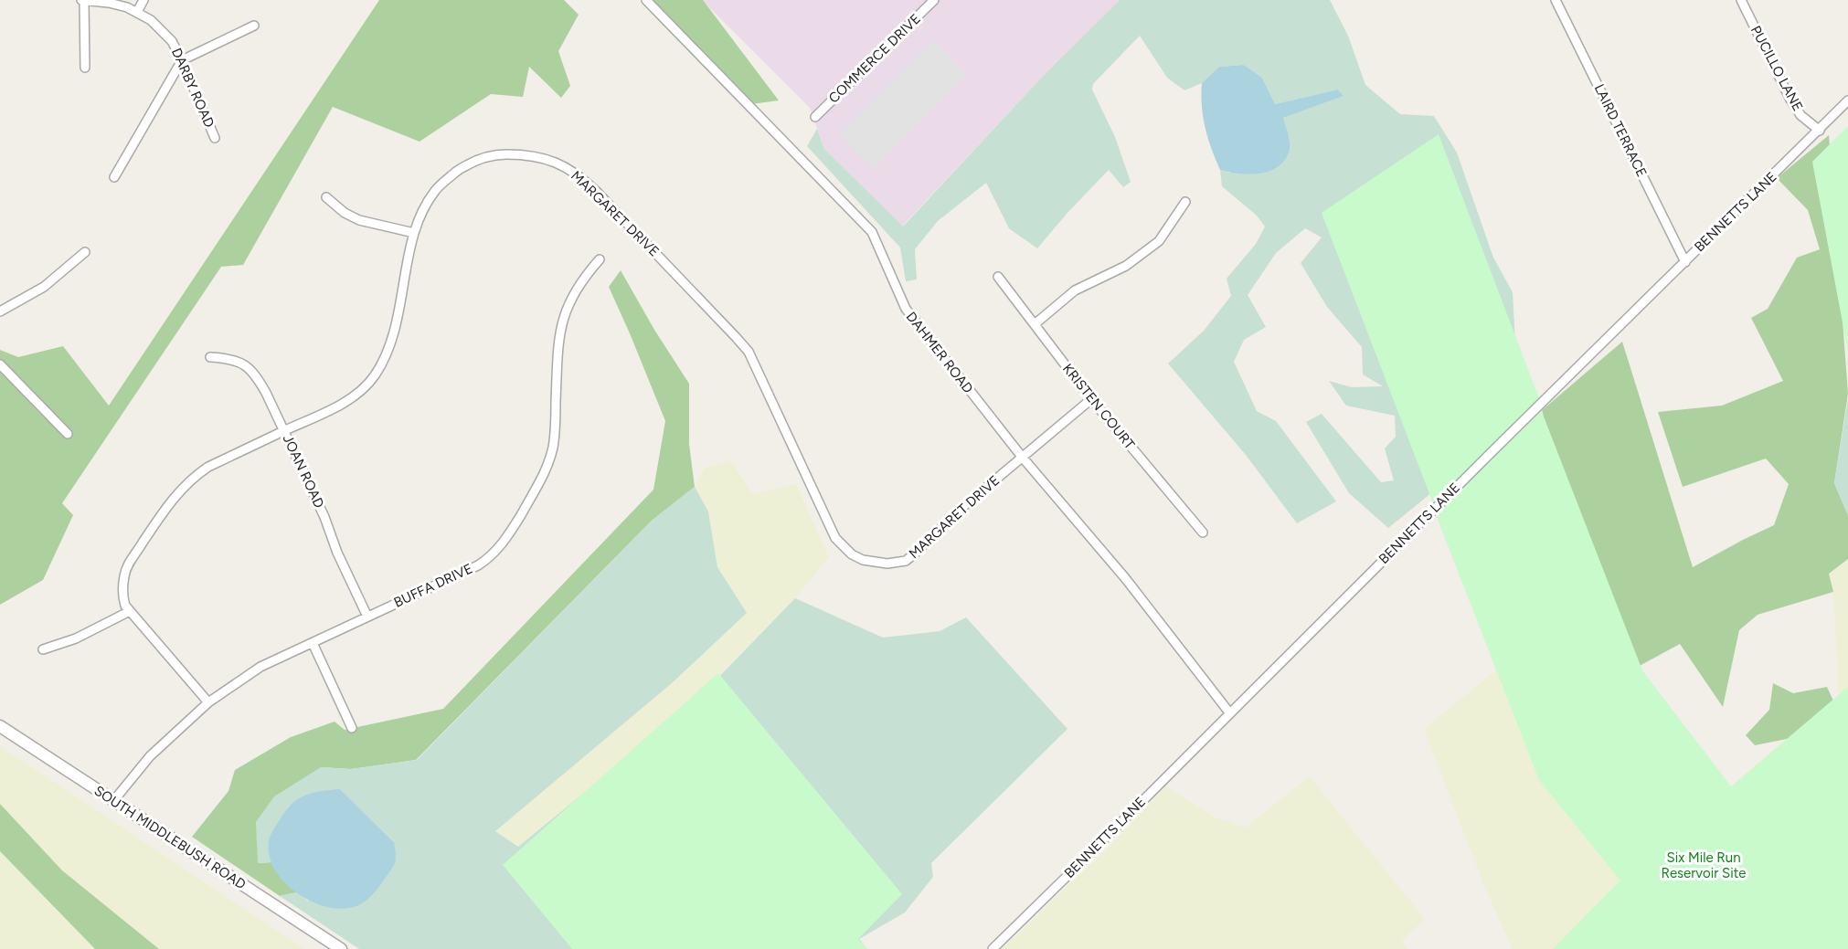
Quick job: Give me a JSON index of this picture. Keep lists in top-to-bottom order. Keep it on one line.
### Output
{"streets":{"street":["COMMERCE DRIVE","PUCILLO LANE","DARBY ROAD","LAIRD TERRACE","BENNETTS LANE","MARGARET DRIVE","DAHMER ROAD","KRISTEN COURT","JOAN ROAD","BUFFA DRIVE","SOUTH MIDDLEBUSH ROAD"]},"crossings":[["PUCILLO LANE","BENNETTS LANE"],["LAIRD TERRACE","BENNETTS LANE"],["BENNETTS LANE","DAHMER ROAD"],["MARGARET DRIVE","DAHMER ROAD"],["MARGARET DRIVE","KRISTEN COURT"],["MARGARET DRIVE","JOAN ROAD"],["MARGARET DRIVE","BUFFA DRIVE"],["JOAN ROAD","BUFFA DRIVE"],["BUFFA DRIVE","SOUTH MIDDLEBUSH ROAD"]],"parks":["Six Mile Run Reservoir Site"]}
